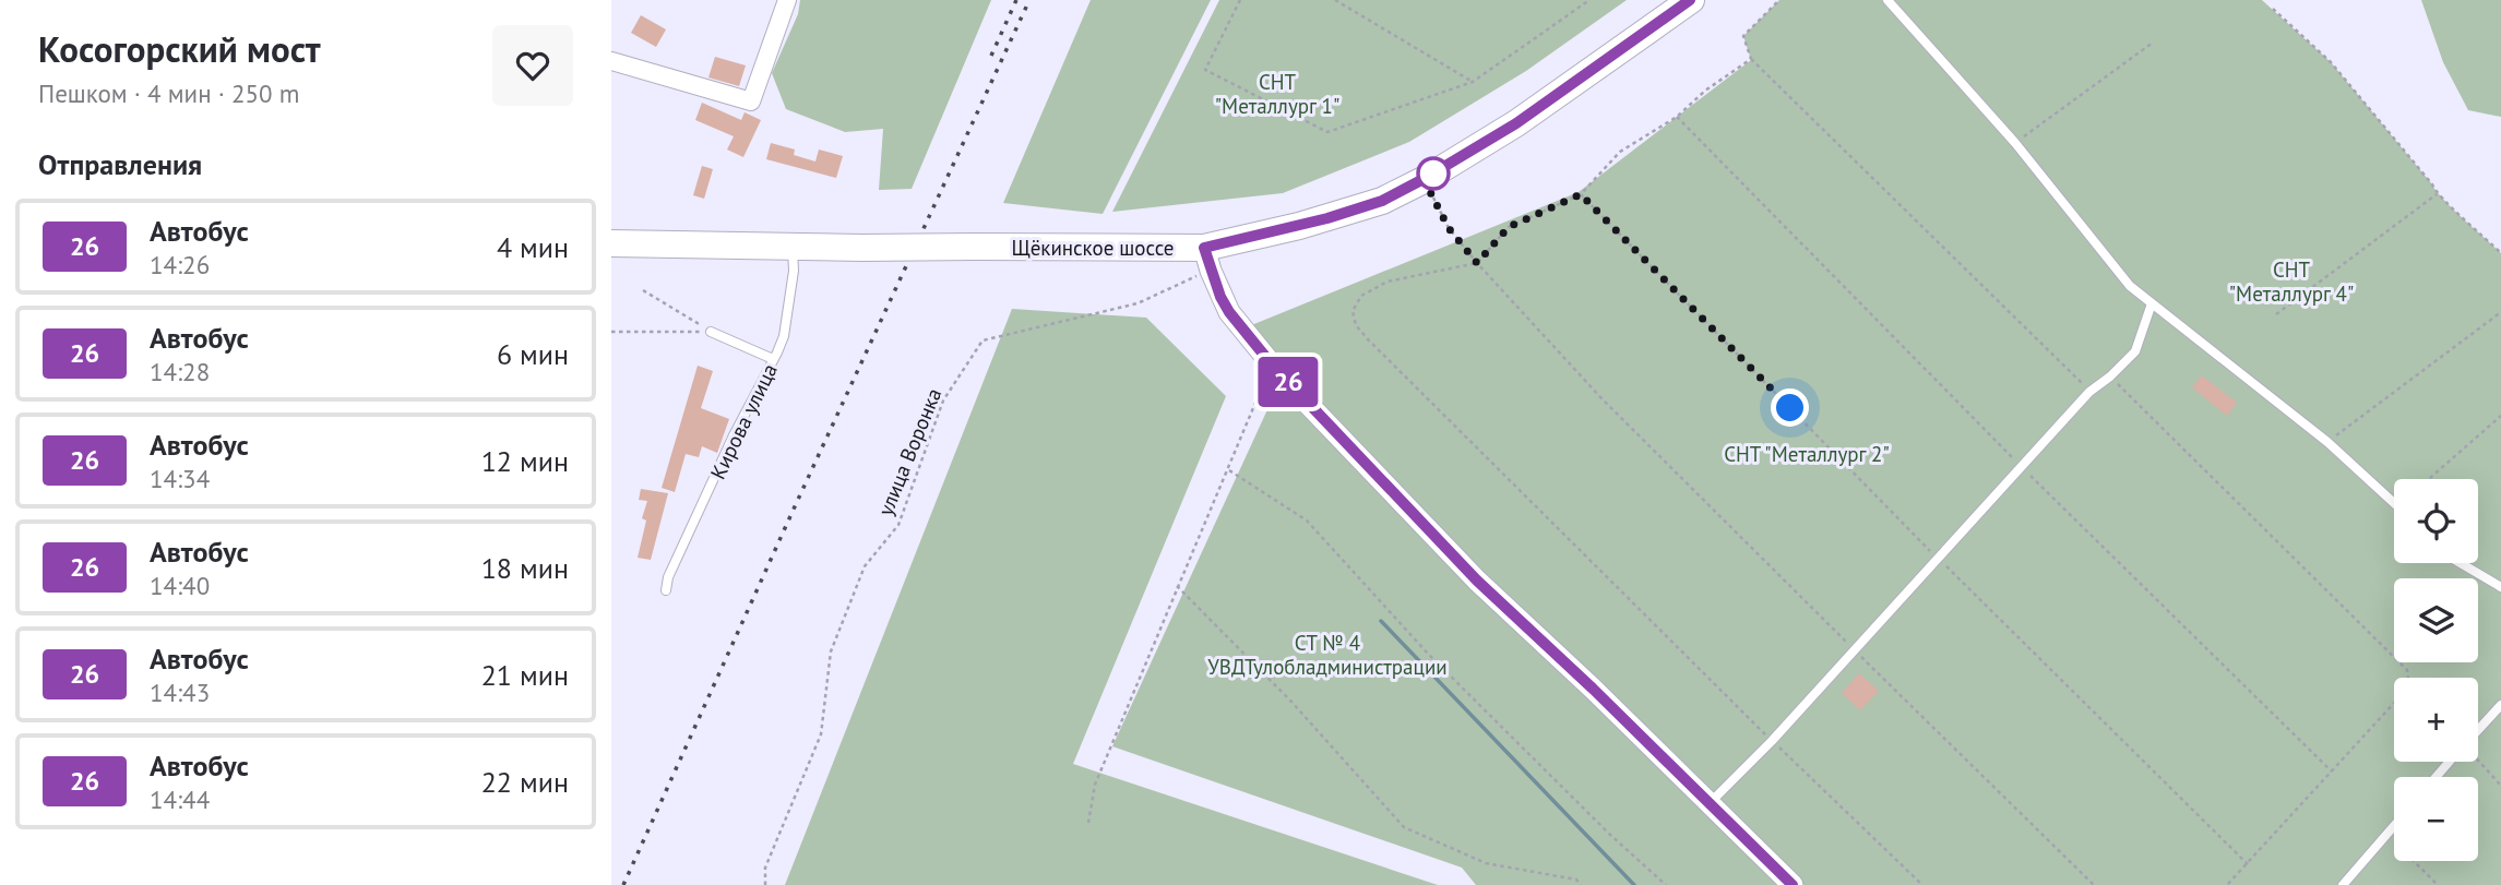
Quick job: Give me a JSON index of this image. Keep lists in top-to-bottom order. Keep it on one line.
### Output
{"streets":{"main road":["Щёкинское шоссе"],"lane":["Кирова улица"],"path":["улица Воронка"]},"crossings":[["Щёкинское шоссе","Кирова улица"],["Щёкинское шоссе","улица Воронка"]],"parks":["СНТ \"Металлург 1\"","СНТ \"Металлург 4\"","СНТ \"Металлург 2\"","СТ № 4 УВДТулобладминистрации"],"lines":["bus line 26"],"page":{"heading":[["Косогорский мост","Пешком · 4 мин · 250 m"],"Отправления"],"on_map":"26","list":[{"mark":"26","name":"Автобус","note":"14:26","value":"4 мин"},{"mark":"26","name":"Автобус","note":"14:28","value":"6 мин"},{"mark":"26","name":"Автобус","note":"14:34","value":"12 мин"},{"mark":"26","name":"Автобус","note":"14:40","value":"18 мин"},{"mark":"26","name":"Автобус","note":"14:43","value":"21 мин"},{"mark":"26","name":"Автобус","note":"14:44","value":"22 мин"}],"map_buttons":["+","−"]}}
